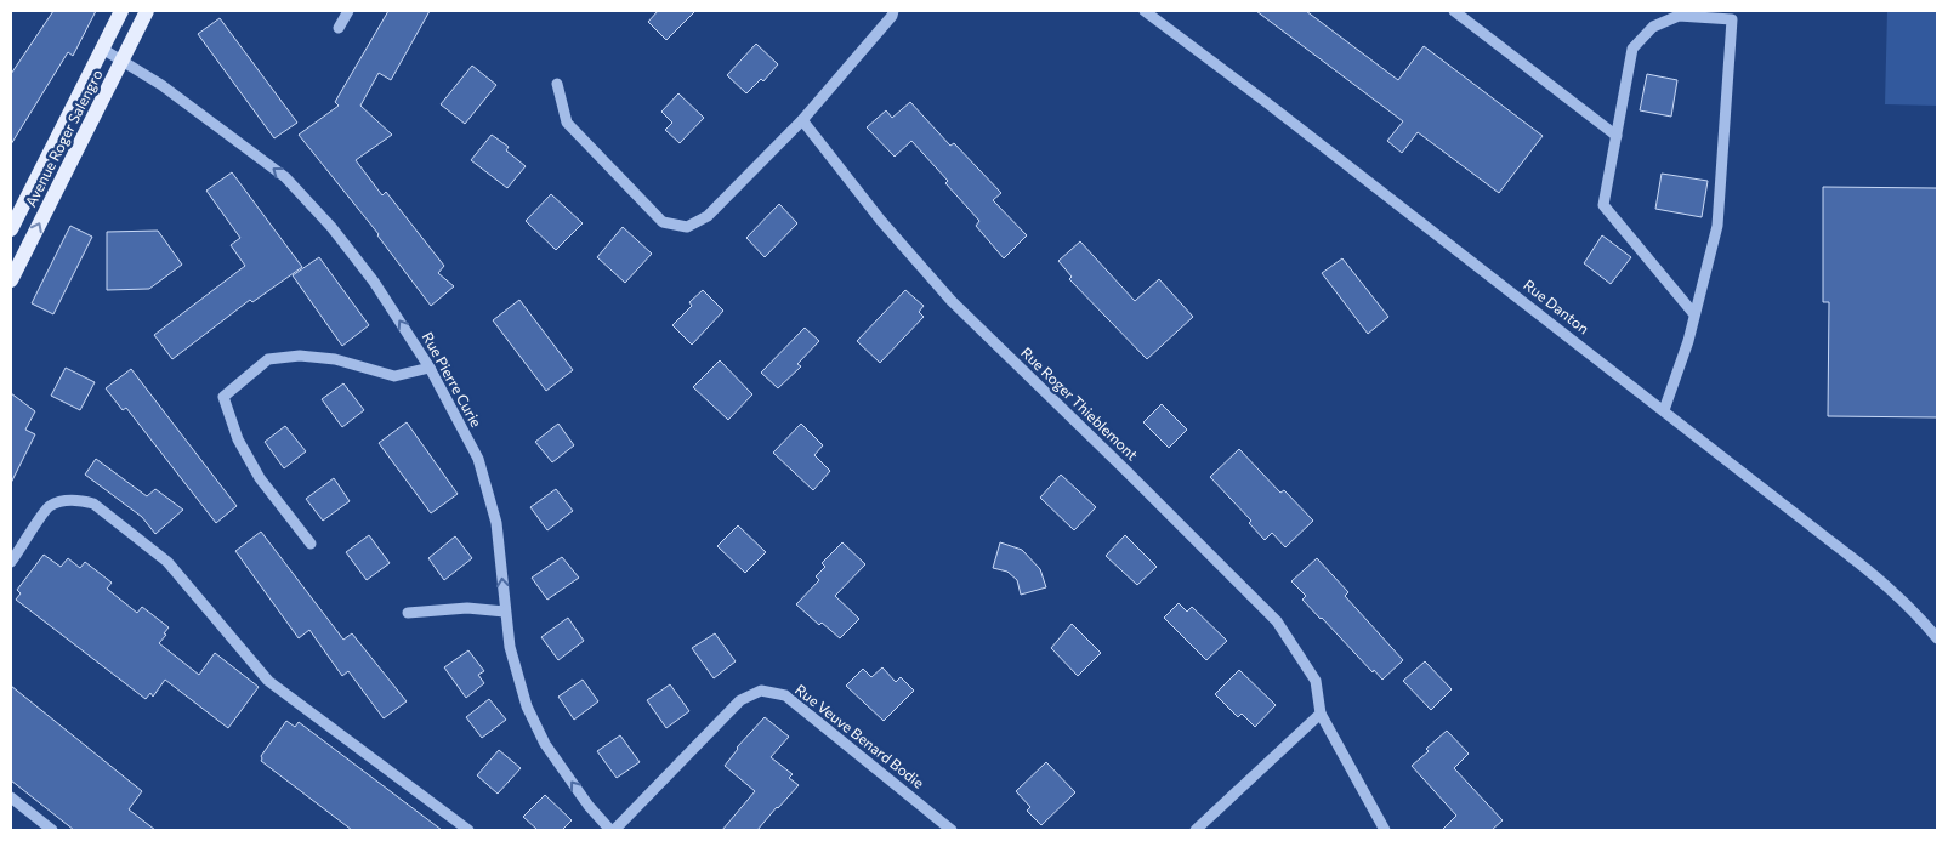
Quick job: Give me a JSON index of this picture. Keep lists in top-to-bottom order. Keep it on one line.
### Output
{"streets":{"main road":["Avenue Roger Salengro"],"street":["Rue Danton","Rue Pierre Curie","Rue Roger Thieblemont","Rue Veuve Benard Bodie"]},"crossings":[["Avenue Roger Salengro","Rue Pierre Curie"],["Rue Pierre Curie","Rue Veuve Benard Bodie"]],"one_way":["Rue Pierre Curie"]}
